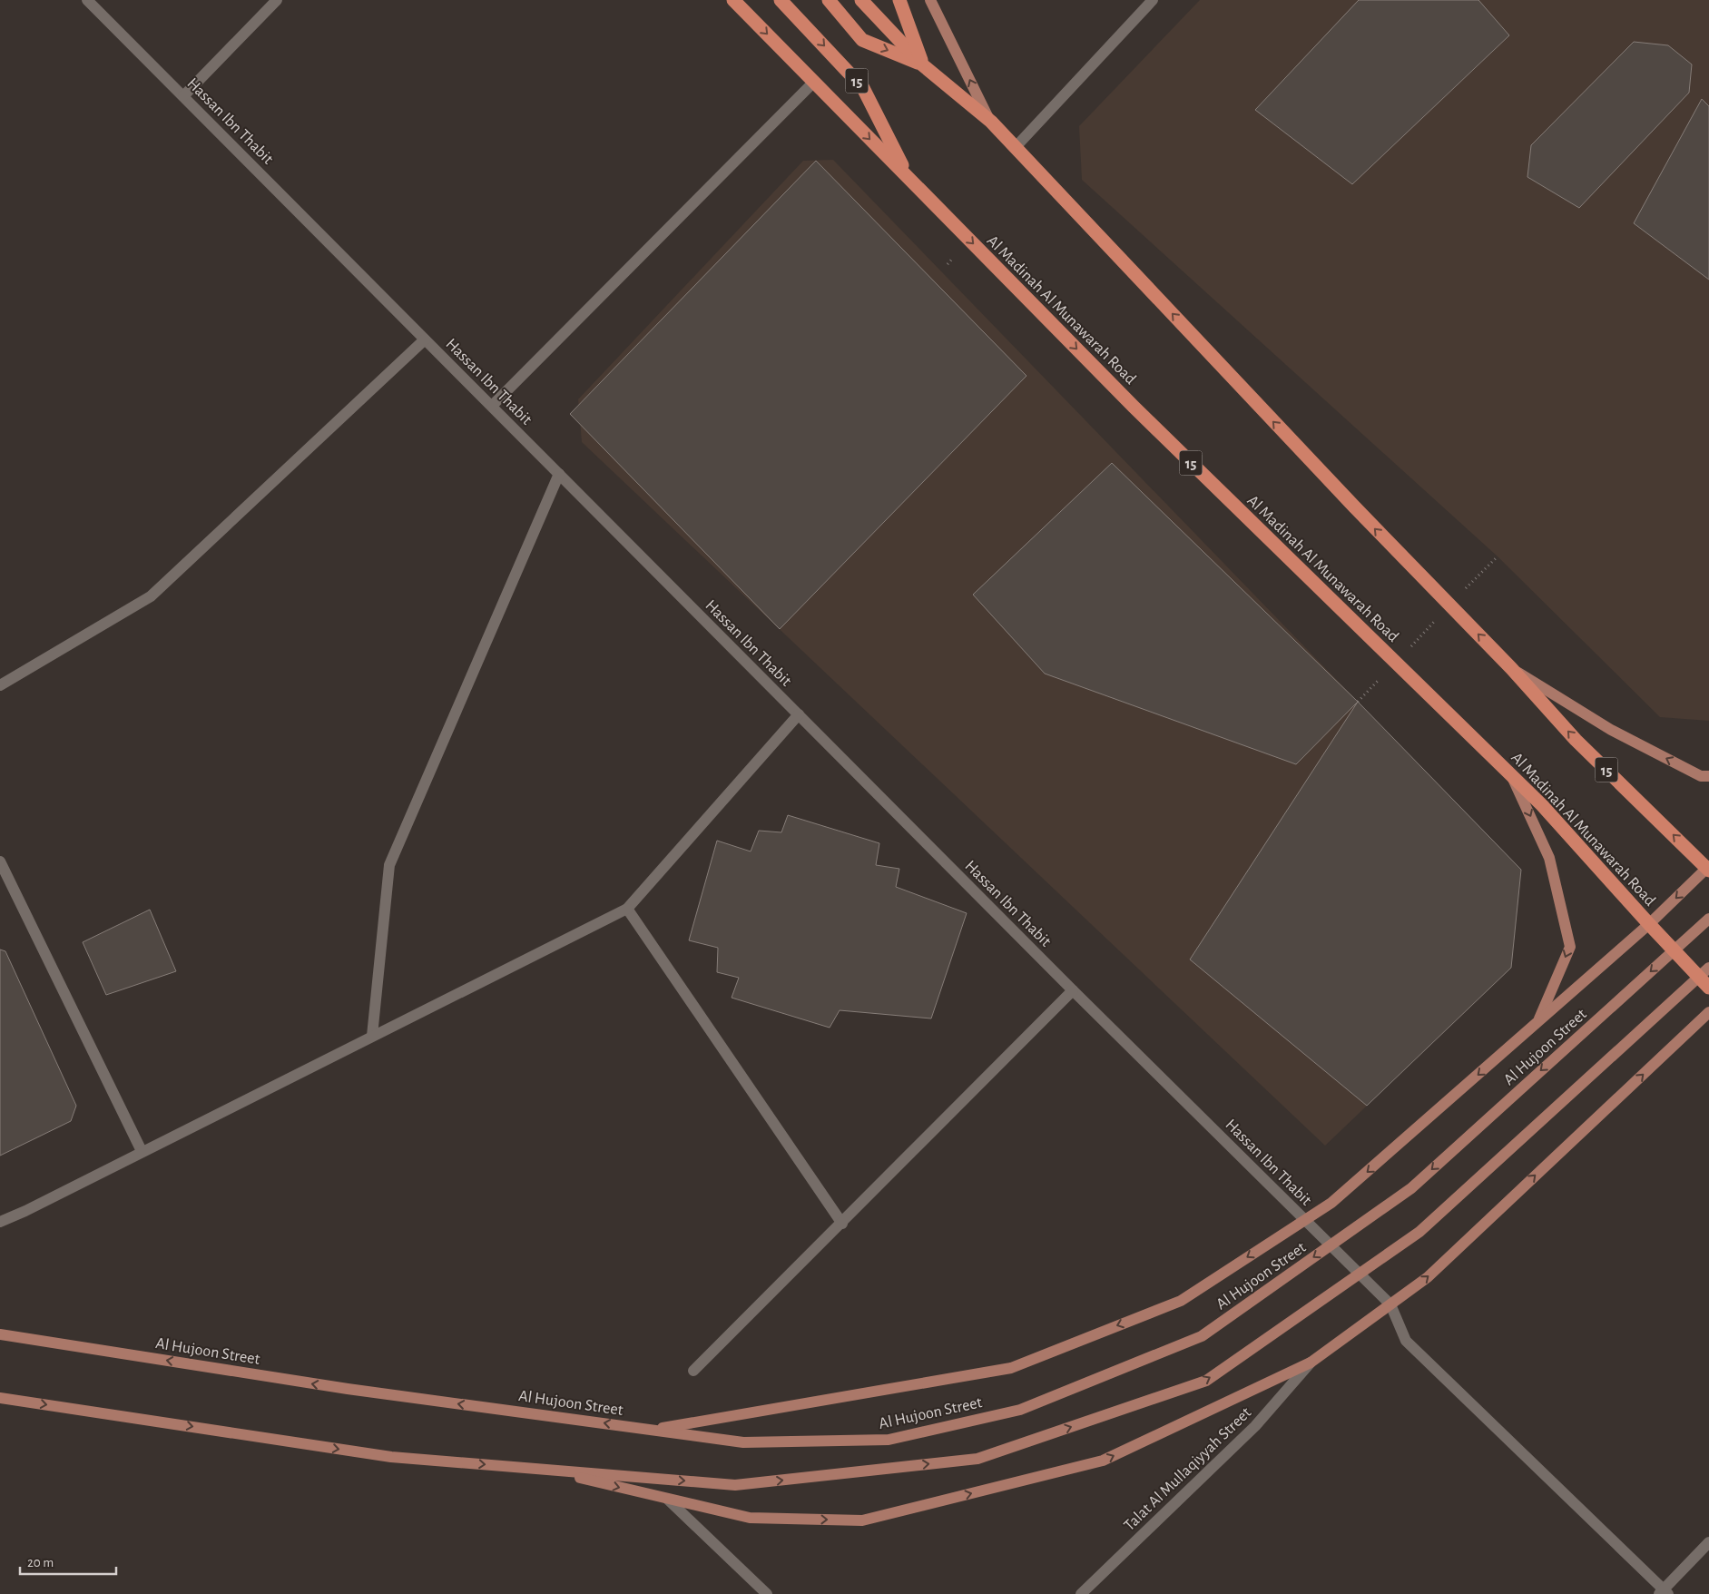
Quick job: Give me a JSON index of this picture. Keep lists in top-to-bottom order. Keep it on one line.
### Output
{"streets":{"highway":["15","Al Madinah Al Munawarah Road"],"main road":["Al Hujoon Street"],"street":["Hassan Ibn Thabit","Talat Al Mullaqiyyah Street"]},"scale_bar":"20 m"}
